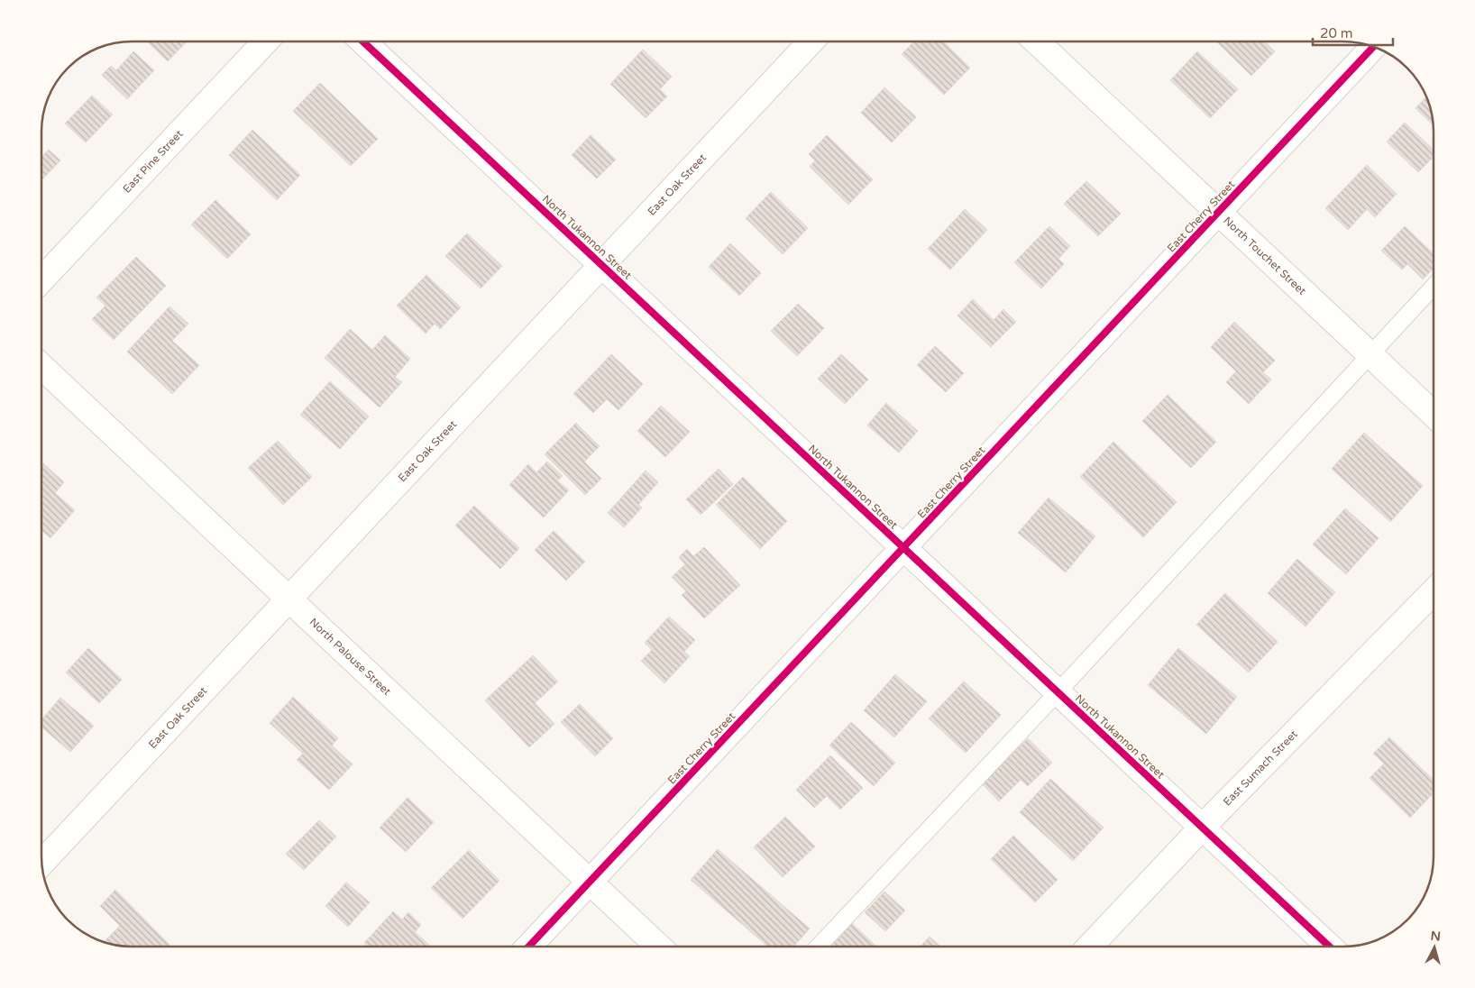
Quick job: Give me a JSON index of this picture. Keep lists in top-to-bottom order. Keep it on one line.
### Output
{"streets":{"street":["East Pine Street","East Oak Street","East Cherry Street","North Tukannon Street","North Touchet Street","North Palouse Street","East Sumach Street"]},"crossings":[["East Oak Street","North Tukannon Street"],["East Oak Street","North Palouse Street"],["East Cherry Street","North Tukannon Street"],["East Cherry Street","North Touchet Street"],["East Cherry Street","North Palouse Street"],["North Tukannon Street","East Sumach Street"]],"scale_bar":"20 m","north":"top"}
